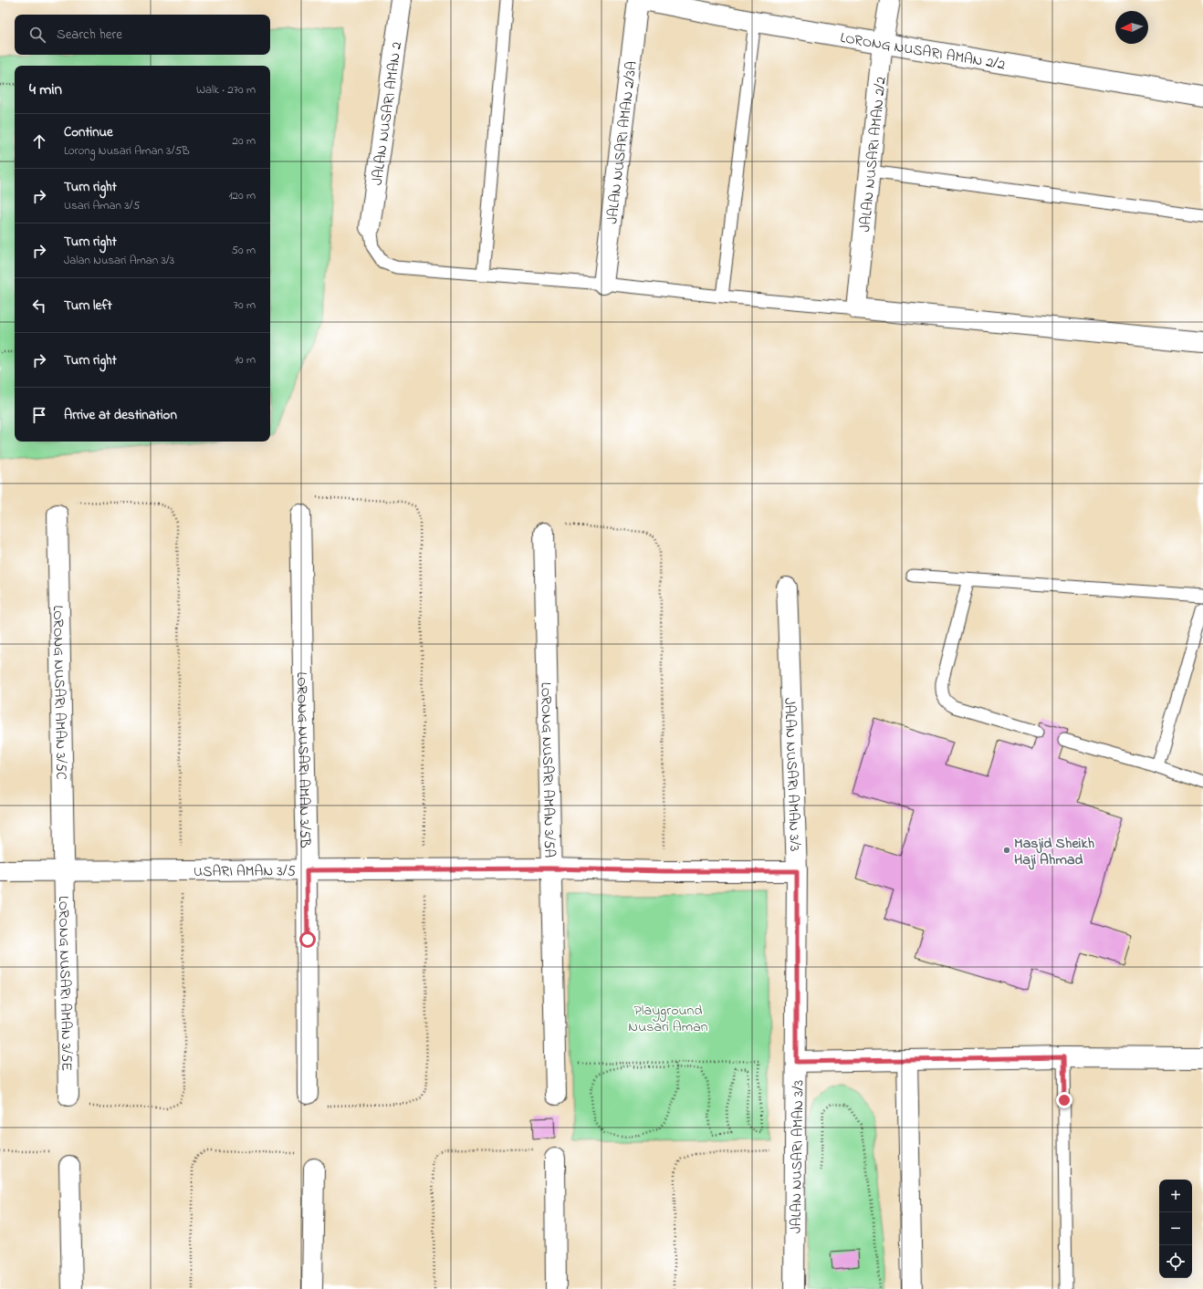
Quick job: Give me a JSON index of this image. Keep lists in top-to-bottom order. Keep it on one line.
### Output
{"streets":{"street":["LORONG NUSARI AMAN 2/2","JALAN NUSARI AMAN 2","JALAN NUSARI AMAN 2/3A","JALAN NUSARI AMAN 2/2","LORONG NUSARI AMAN 3/5C","LORONG NUSARI AMAN 3/5B","LORONG NUSARI AMAN 3/5A","JALAN NUSARI AMAN 3/3","USARI AMAN 3/5","LORONG NUSARI AMAN 3/5E"]},"crossings":[["LORONG NUSARI AMAN 2/2","JALAN NUSARI AMAN 2/2"],["LORONG NUSARI AMAN 3/5C","USARI AMAN 3/5"],["LORONG NUSARI AMAN 3/5C","LORONG NUSARI AMAN 3/5E"],["LORONG NUSARI AMAN 3/5B","USARI AMAN 3/5"],["LORONG NUSARI AMAN 3/5A","USARI AMAN 3/5"],["JALAN NUSARI AMAN 3/3","USARI AMAN 3/5"],["USARI AMAN 3/5","LORONG NUSARI AMAN 3/5E"]],"parks":["Playground Nusari Aman"],"places":["Masjid Sheikh Haji Ahmad"],"north":"left","page":{"search":"Search here","heading":["4 min","Walk · 270 m"],"list":[["Continue","Lorong Nusari Aman 3/5B","20 m"],["Turn right","Usari Aman 3/5","120 m"],["Turn right","Jalan Nusari Aman 3/3","50 m"],["Turn left","70 m"],["Turn right","10 m"],"Arrive at destination"],"map_buttons":["+","−"]}}
